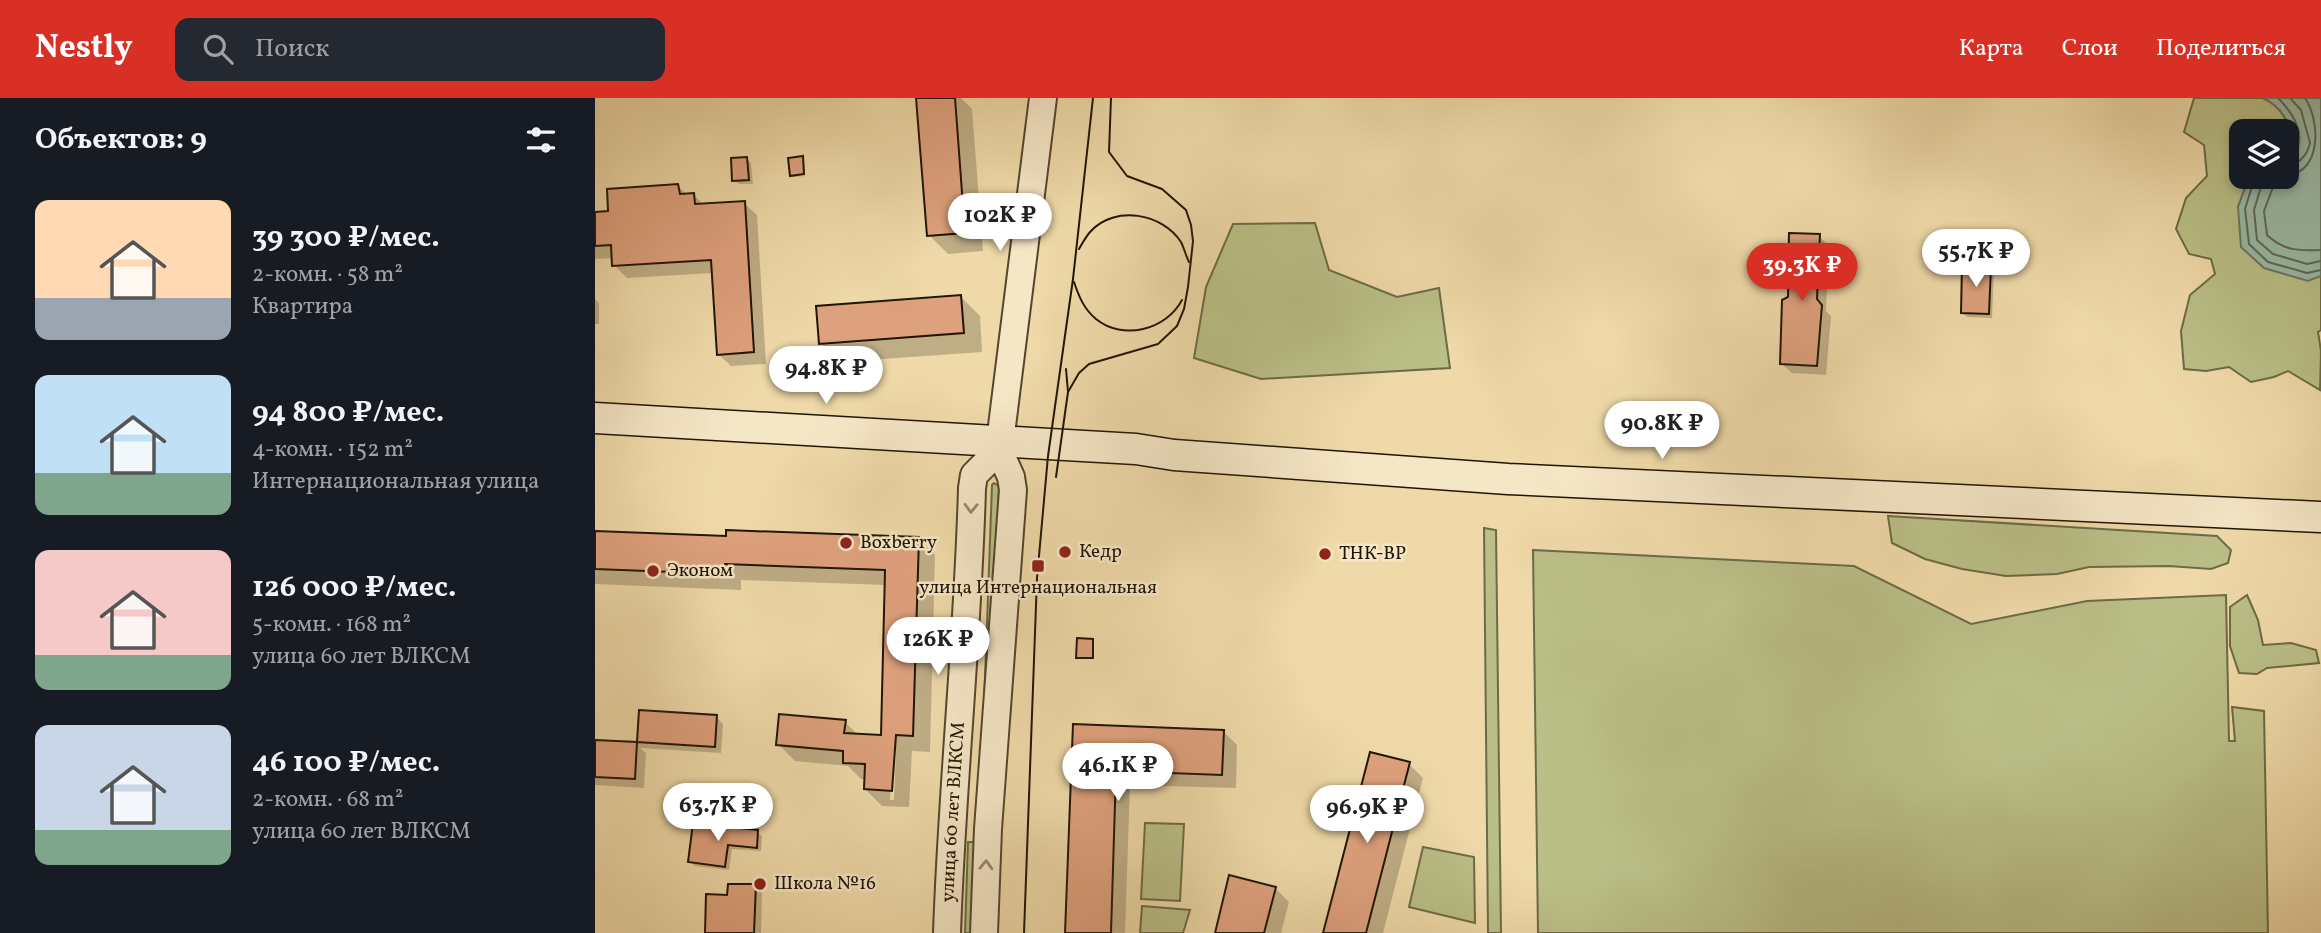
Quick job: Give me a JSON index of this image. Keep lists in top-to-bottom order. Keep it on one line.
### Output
{"streets":{"street":["улица 60 лет ВЛКСМ"]},"places":{"other":["Boxberry","Кедр","ТНК-ВР","Эконом","Школа №16"],"transit":["улица Интернациональная"]},"page":{"header":"Nestly","search":"Поиск","nav":["Карта","Слои","Поделиться"],"heading":"Объектов: 9","list":[{"name":"39 300 ₽/мес.","note":"2-комн. · 58 m² · Квартира"},{"name":"94 800 ₽/мес.","note":"4-комн. · 152 m² · Интернациональная улица"},{"name":"126 000 ₽/мес.","note":"5-комн. · 168 m² · улица 60 лет ВЛКСМ"},{"name":"46 100 ₽/мес.","note":"2-комн. · 68 m² · улица 60 лет ВЛКСМ"}],"price":["102K ₽","55.7K ₽","39.3K ₽","94.8K ₽","90.8K ₽","126K ₽","46.1K ₽","63.7K ₽","96.9K ₽"]}}
